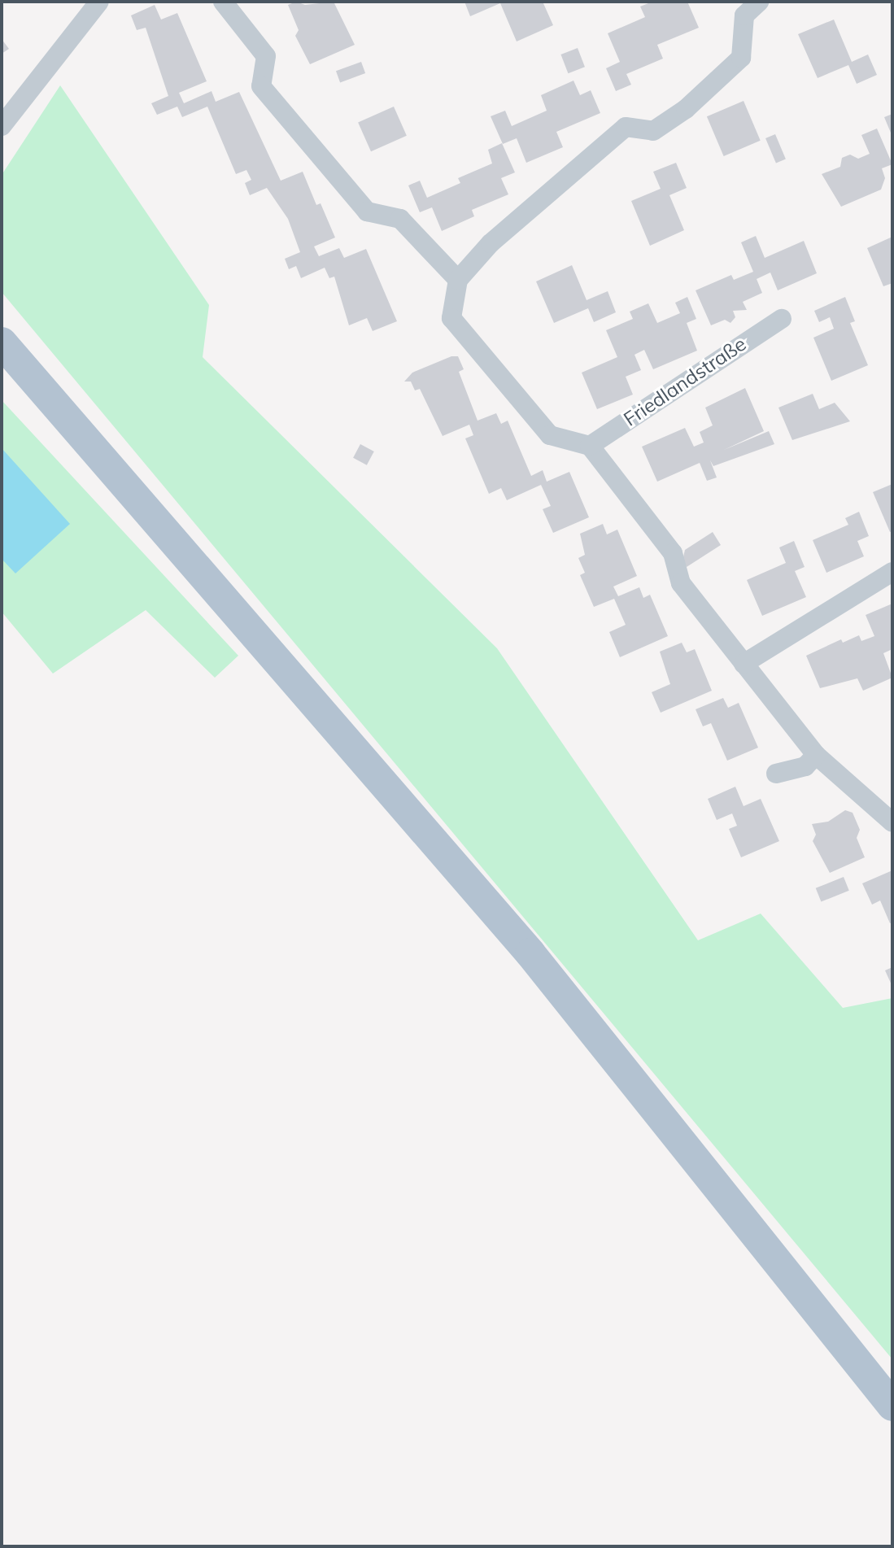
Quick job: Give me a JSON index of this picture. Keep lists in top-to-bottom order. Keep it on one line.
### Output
{"streets":{"street":["Friedlandstraße"]}}
